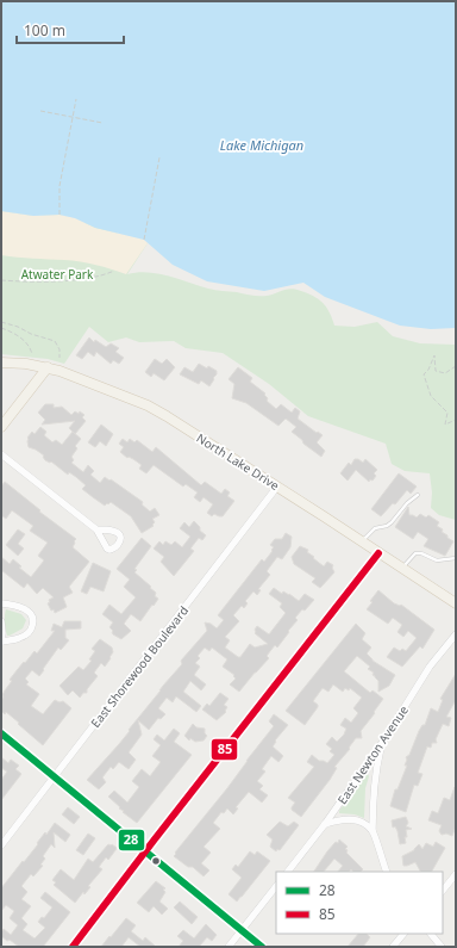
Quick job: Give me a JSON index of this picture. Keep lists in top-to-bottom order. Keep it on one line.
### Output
{"streets":{"main road":["North Lake Drive"],"street":["East Shorewood Boulevard","East Newton Avenue"]},"crossings":[["North Lake Drive","East Shorewood Boulevard"]],"water":["Lake Michigan"],"parks":["Atwater Park"],"lines":["transit line 85","transit line 28"],"legend":["28","85"],"scale_bar":"100 m"}
